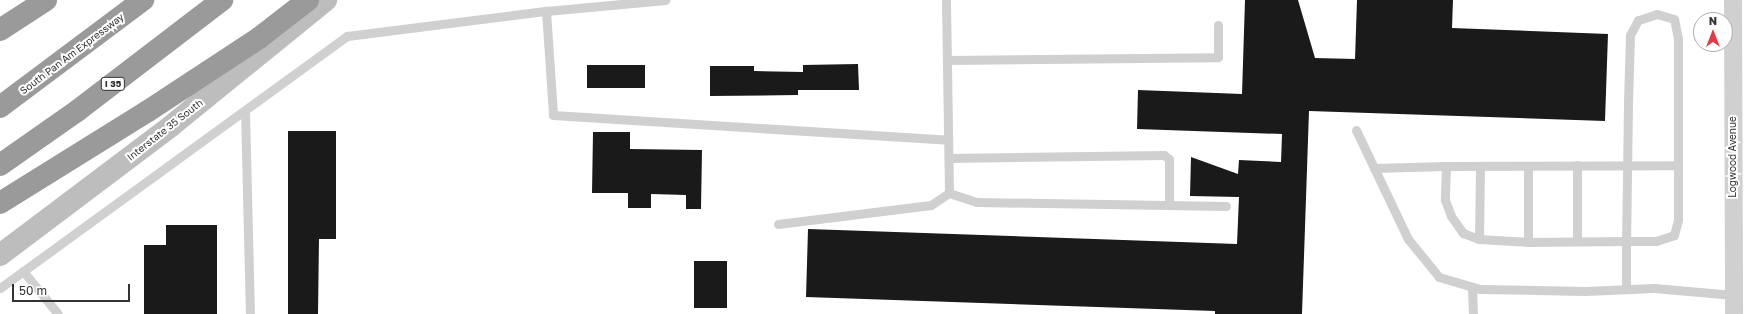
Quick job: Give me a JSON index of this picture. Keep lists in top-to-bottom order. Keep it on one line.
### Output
{"streets":{"highway":["South Pan Am Expressway","I 35"],"main road":["Interstate 35 South"],"street":["Logwood Avenue"]},"scale_bar":"50 m","north":"top"}
